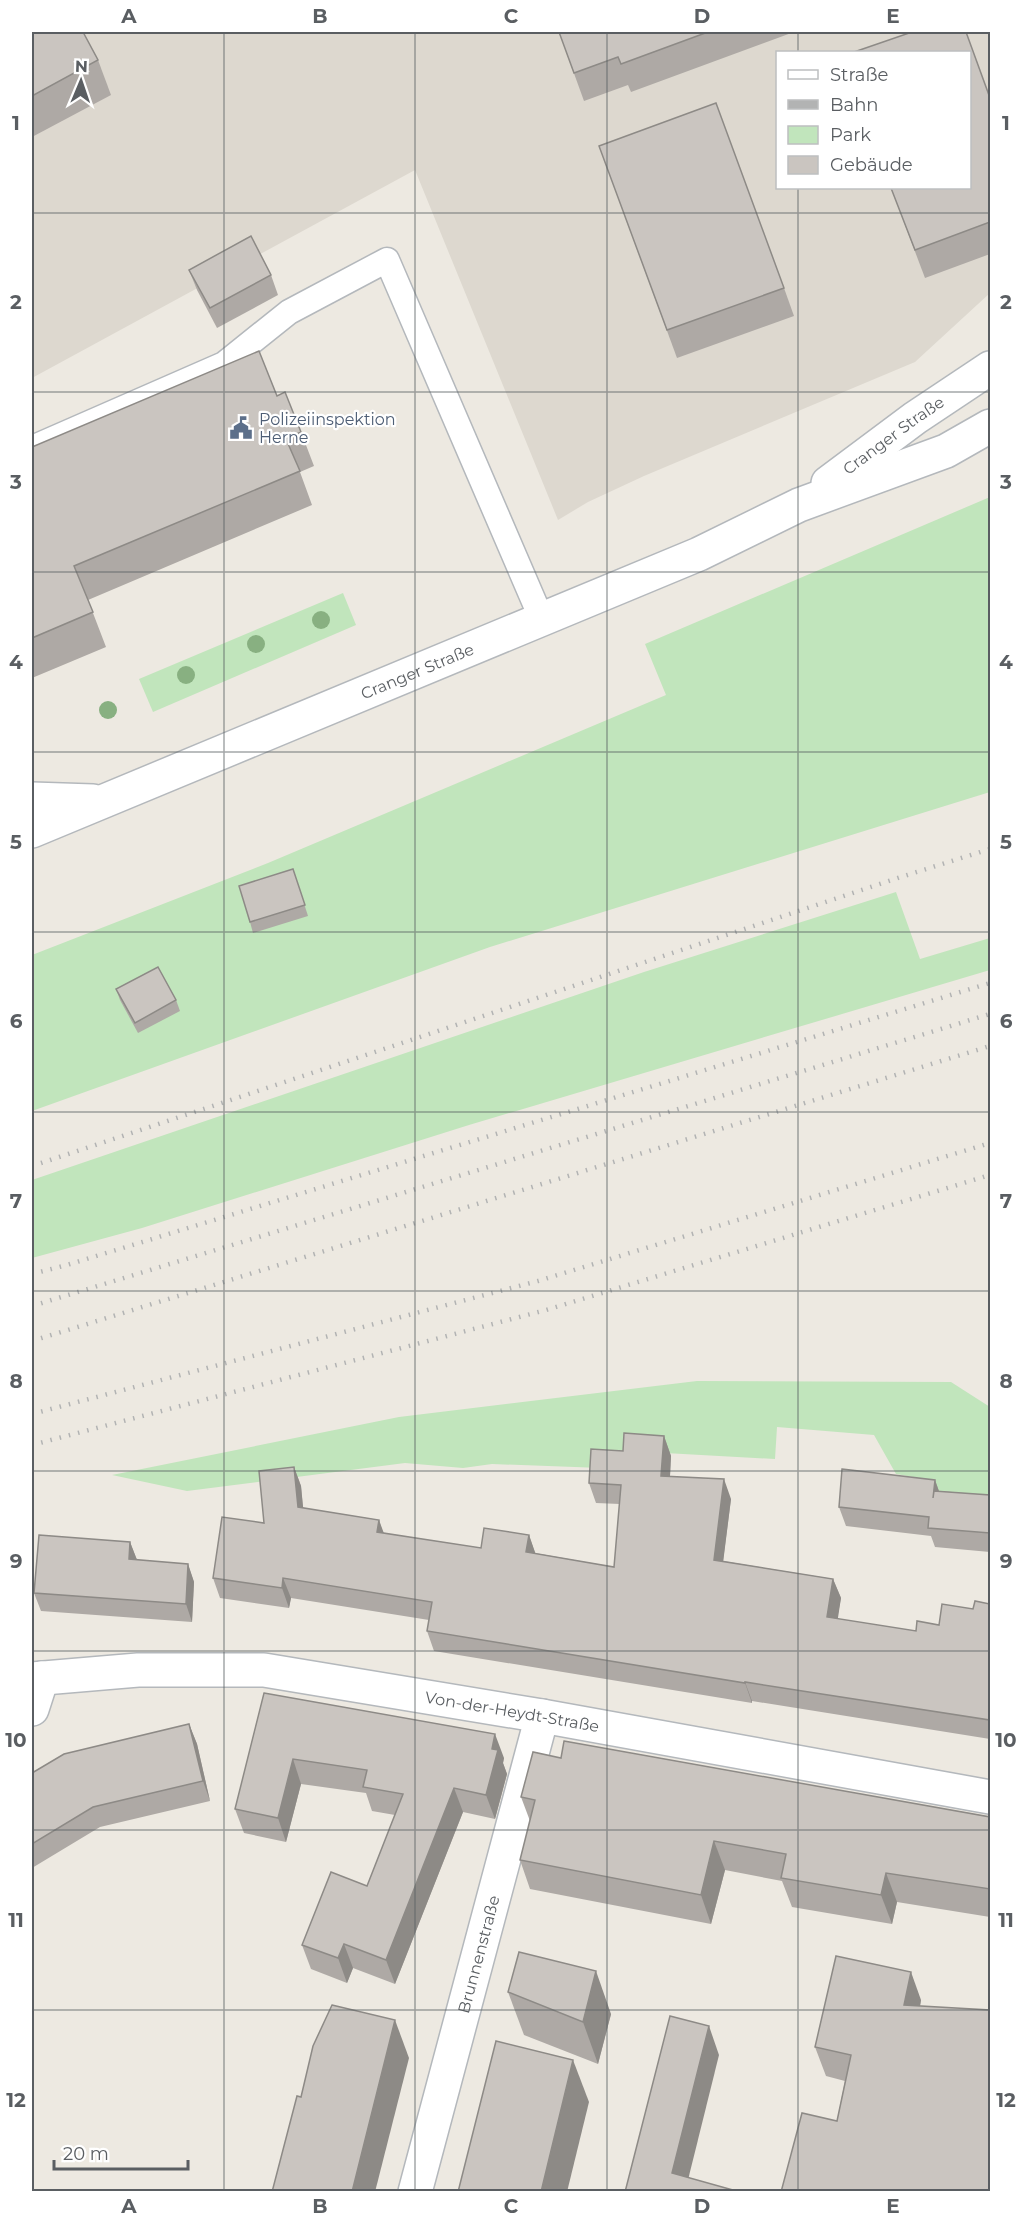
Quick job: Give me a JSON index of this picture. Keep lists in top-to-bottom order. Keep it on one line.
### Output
{"streets":{"street":["Cranger Straße","Von-der-Heydt-Straße","Brunnenstraße"]},"crossings":[["Von-der-Heydt-Straße","Brunnenstraße"]],"places":{"public building":["Polizeiinspektion Herne"]},"legend":["Straße","Bahn","Park","Gebäude"],"scale_bar":"20 m","north":"top","grid":{"columns":["A","B","C","D","E"],"rows":["1","2","3","4","5","6","7","8","9","10","11","12"]}}
